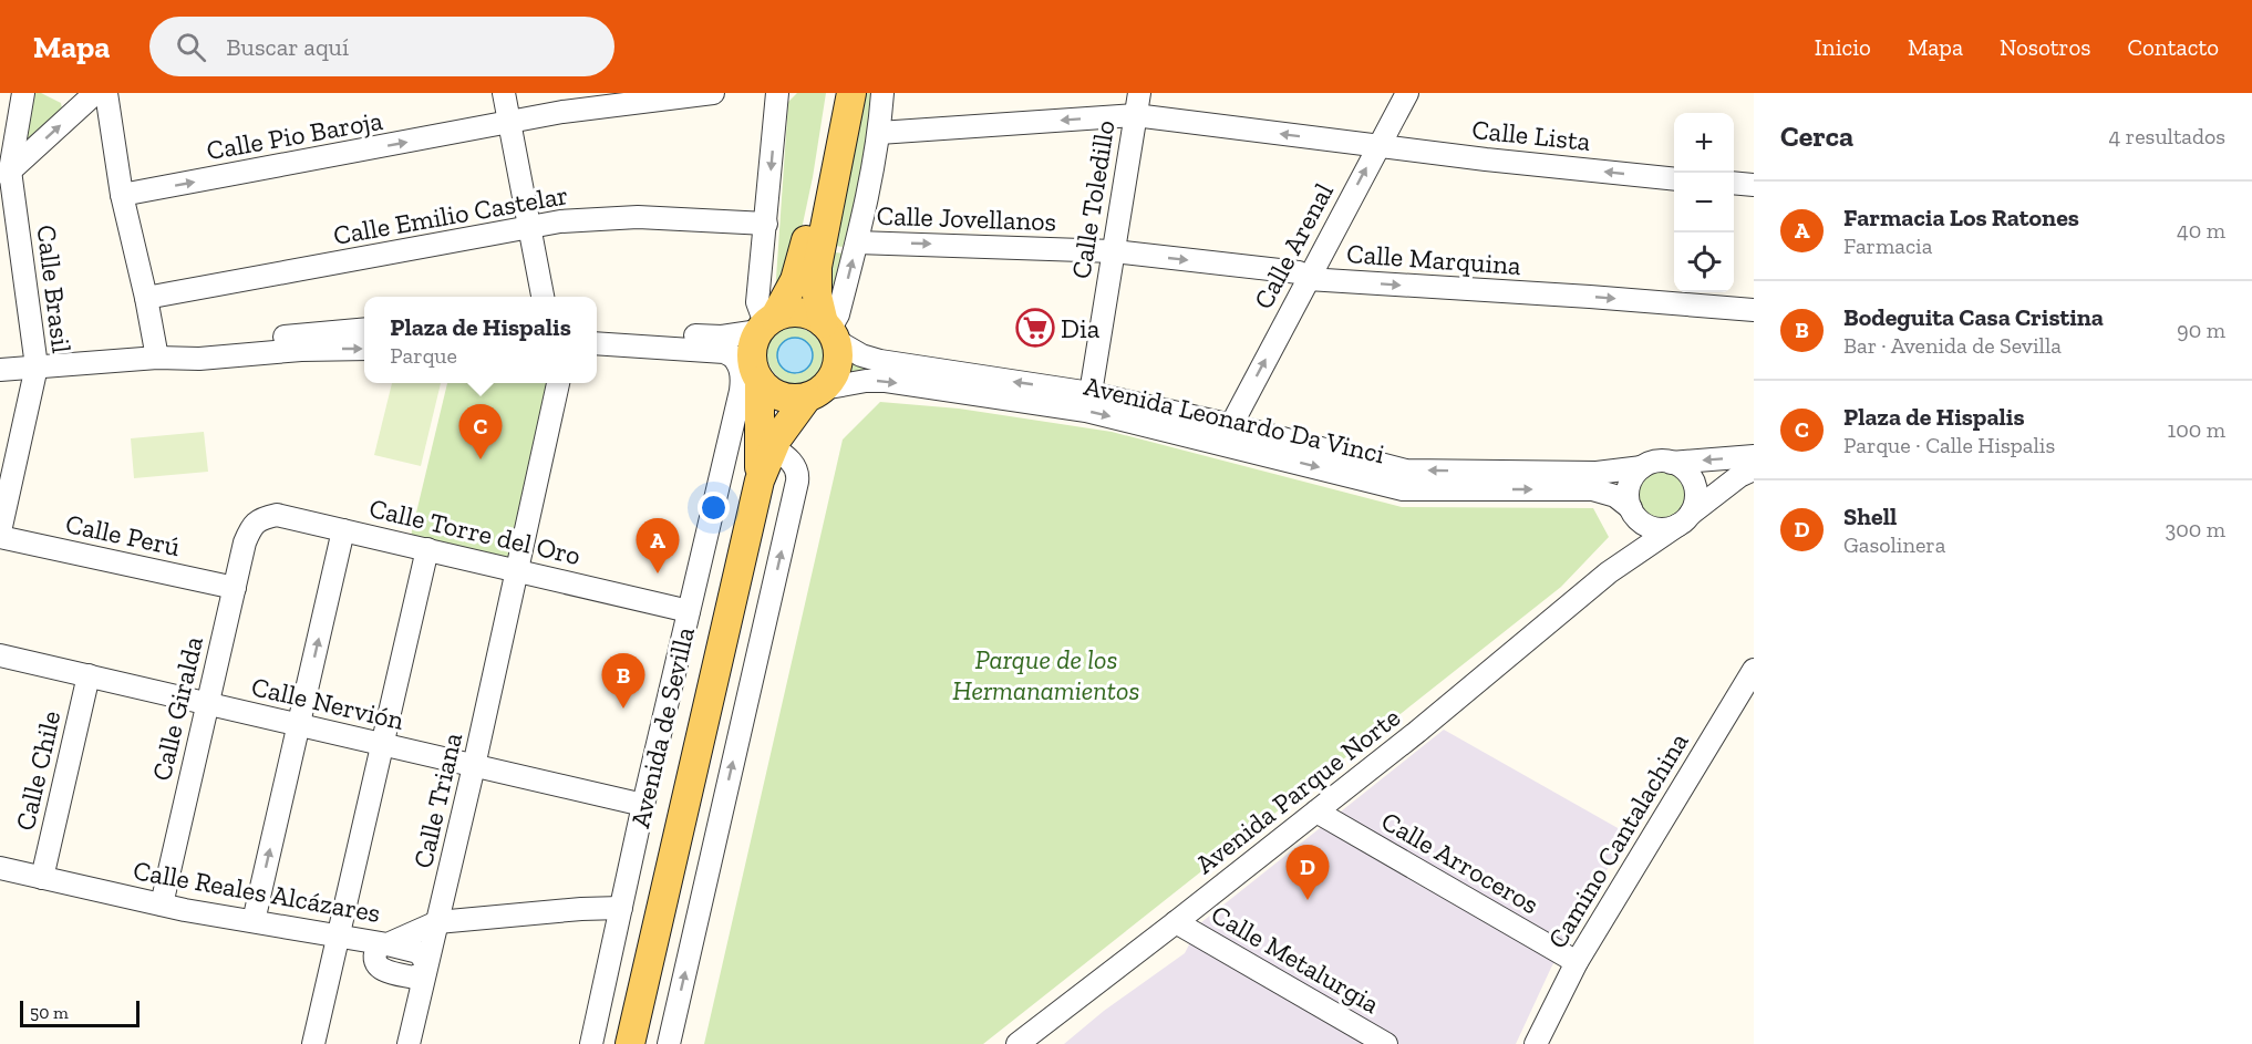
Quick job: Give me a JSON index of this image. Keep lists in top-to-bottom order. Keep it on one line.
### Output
{"streets":{"main road":["Avenida de Sevilla"],"street":["Calle Pio Baroja","Calle Lista","Calle Toledillo","Calle Emilio Castelar","Calle Jovellanos","Calle Arenal","Calle Marquina","Calle Brasil","Avenida Leonardo Da Vinci","Calle Torre del Oro","Calle Perú","Calle Nervión","Calle Giralda","Calle Chile","Avenida Parque Norte","Calle Triana","Camino Cantalachina","Calle Arroceros","Calle Reales Alcázares","Calle Metalurgia"]},"crossings":[["Calle Lista","Calle Toledillo"],["Calle Lista","Calle Arenal"],["Calle Toledillo","Calle Jovellanos"],["Calle Toledillo","Calle Marquina"],["Calle Toledillo","Avenida Leonardo Da Vinci"],["Calle Jovellanos","Calle Marquina"],["Calle Arenal","Calle Marquina"],["Calle Arenal","Avenida Leonardo Da Vinci"],["Calle Brasil","Calle Perú"],["Avenida Leonardo Da Vinci","Avenida de Sevilla"],["Avenida Leonardo Da Vinci","Avenida Parque Norte"],["Calle Torre del Oro","Calle Giralda"],["Calle Torre del Oro","Avenida de Sevilla"],["Calle Torre del Oro","Calle Triana"],["Calle Perú","Calle Giralda"],["Calle Nervión","Calle Giralda"],["Calle Nervión","Avenida de Sevilla"],["Calle Nervión","Calle Chile"],["Calle Nervión","Calle Triana"],["Calle Giralda","Calle Reales Alcázares"],["Avenida de Sevilla","Calle Reales Alcázares"],["Calle Chile","Calle Reales Alcázares"],["Avenida Parque Norte","Calle Arroceros"],["Avenida Parque Norte","Calle Metalurgia"],["Calle Triana","Calle Reales Alcázares"],["Camino Cantalachina","Calle Arroceros"]],"one_way":["Calle Lista","Calle Jovellanos","Calle Arenal","Calle Marquina"],"parks":["Parque de los Hermanamientos"],"places":{"supermarket":["Dia"]},"scale_bar":"50 m","page":{"header":"Mapa","search":"Buscar aquí","nav":["Inicio","Mapa","Nosotros","Contacto"],"heading":["Cerca","4 resultados"],"map_buttons":["+","−"],"list":[{"mark":"A","name":"Farmacia Los Ratones","note":"Farmacia","value":"40 m"},{"mark":"B","name":"Bodeguita Casa Cristina","note":"Bar · Avenida de Sevilla","value":"90 m"},{"mark":"C","name":"Plaza de Hispalis","note":"Parque · Calle Hispalis","value":"100 m"},{"mark":"D","name":"Shell","note":"Gasolinera","value":"300 m"}],"popup":["Plaza de Hispalis","Parque"],"pins":["C","A","B","D"],"scale":"50 m"}}
